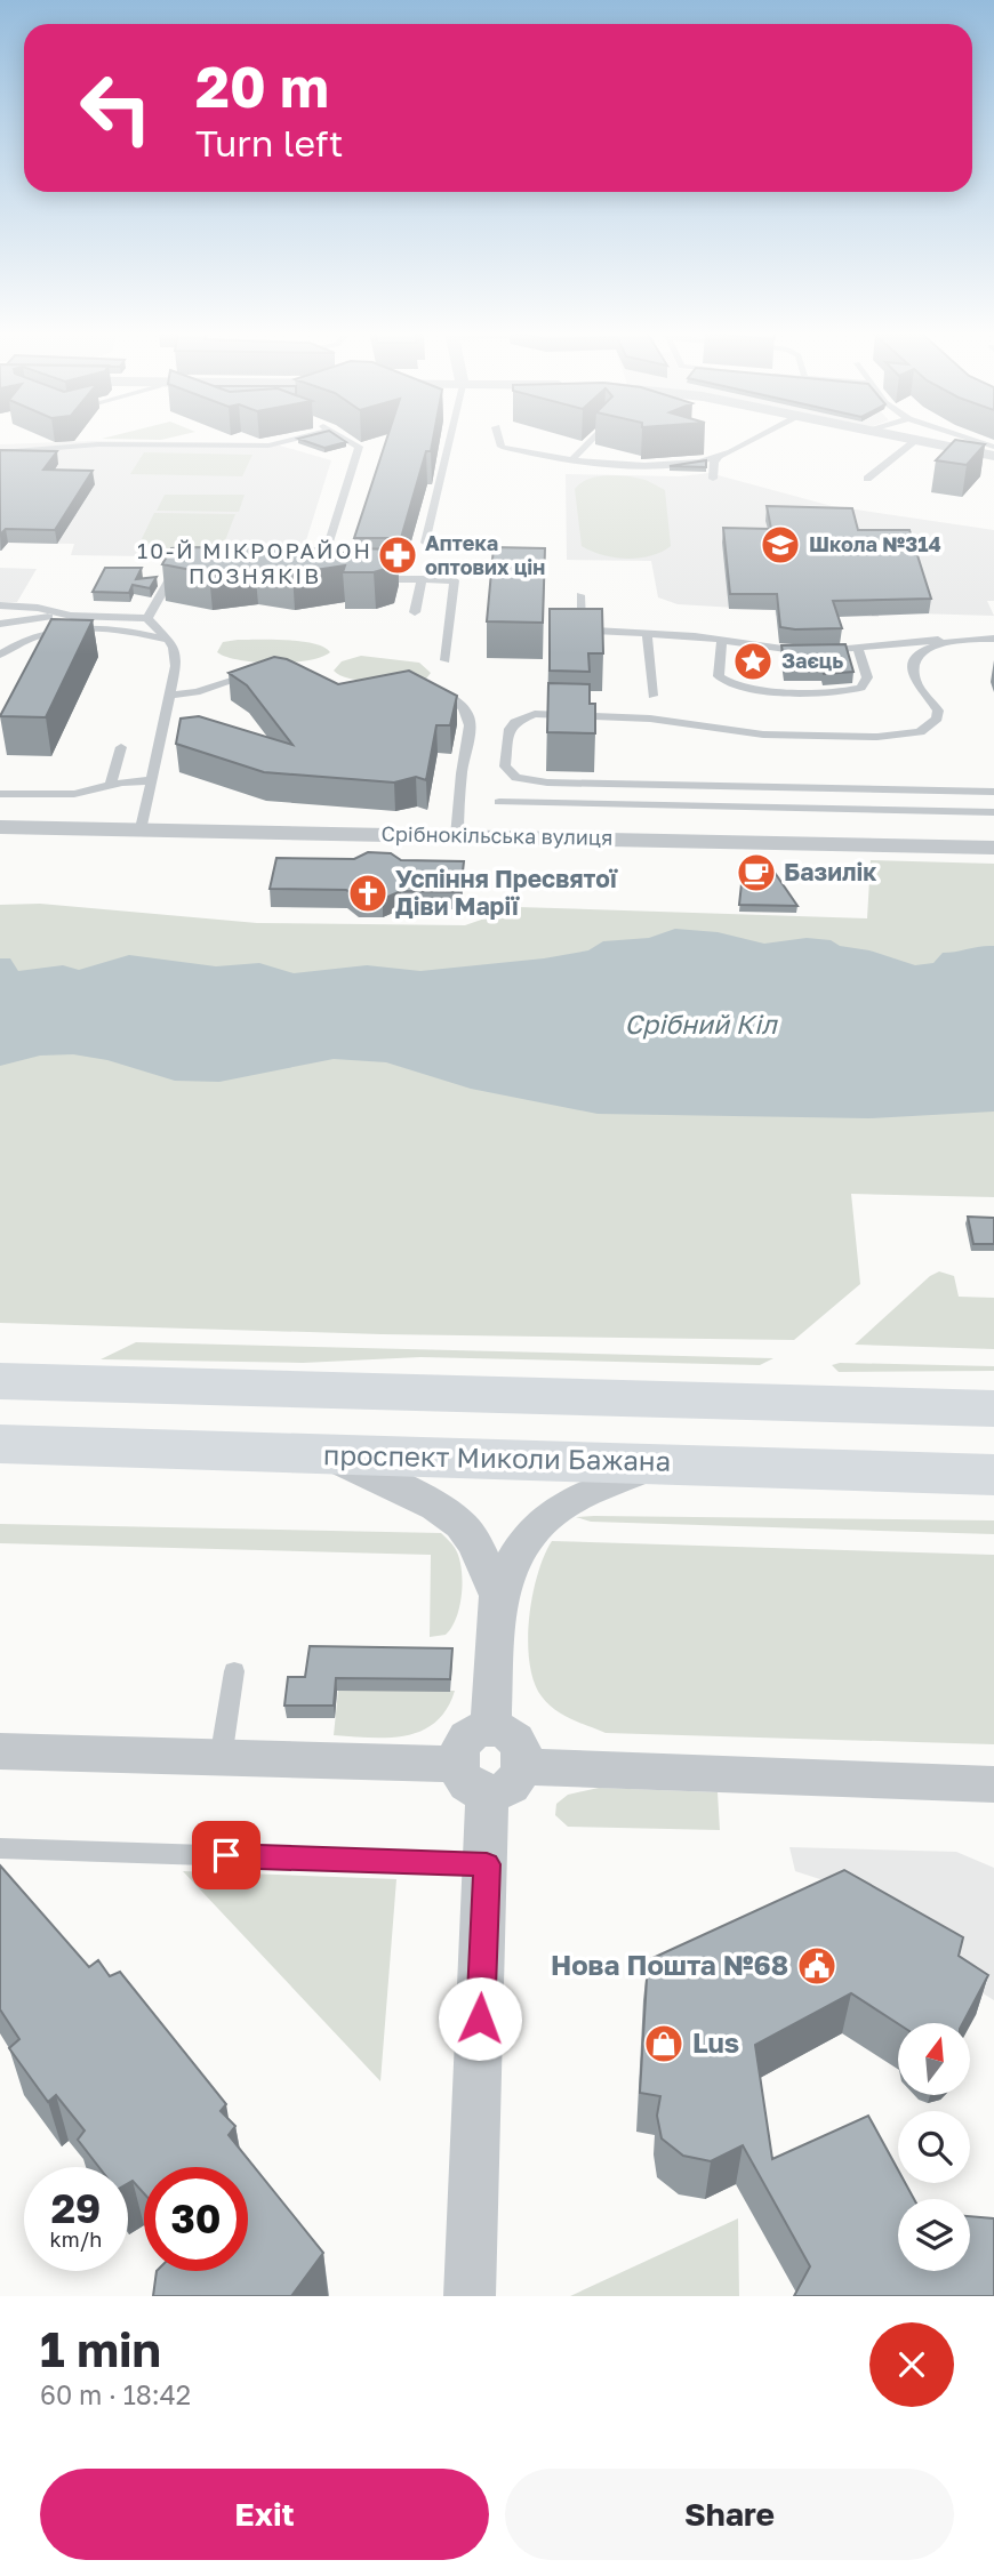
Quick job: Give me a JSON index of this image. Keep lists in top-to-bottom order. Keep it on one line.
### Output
{"streets":{"highway":["проспект Миколи Бажана"],"street":["Срібнокільська вулиця"]},"districts":["10-Й МІКРОРАЙОН ПОЗНЯКІВ"],"water":["Срібний Кіл"],"places":{"school or university":["Школа №314"],"pharmacy":["Аптека оптових цін"],"place":["Заєць"],"cafe":["Базилік"],"church":["Успіння Пресвятої Діви Марії"],"public building":["Нова Пошта №68"],"shop":["Lus"]},"north":"top","page":{"turn":["20 m","Turn left"],"speed":"29 km/h","limit":"30","heading":["1 min","60 m · 18:42"],"buttons":["Exit","Share"]}}
